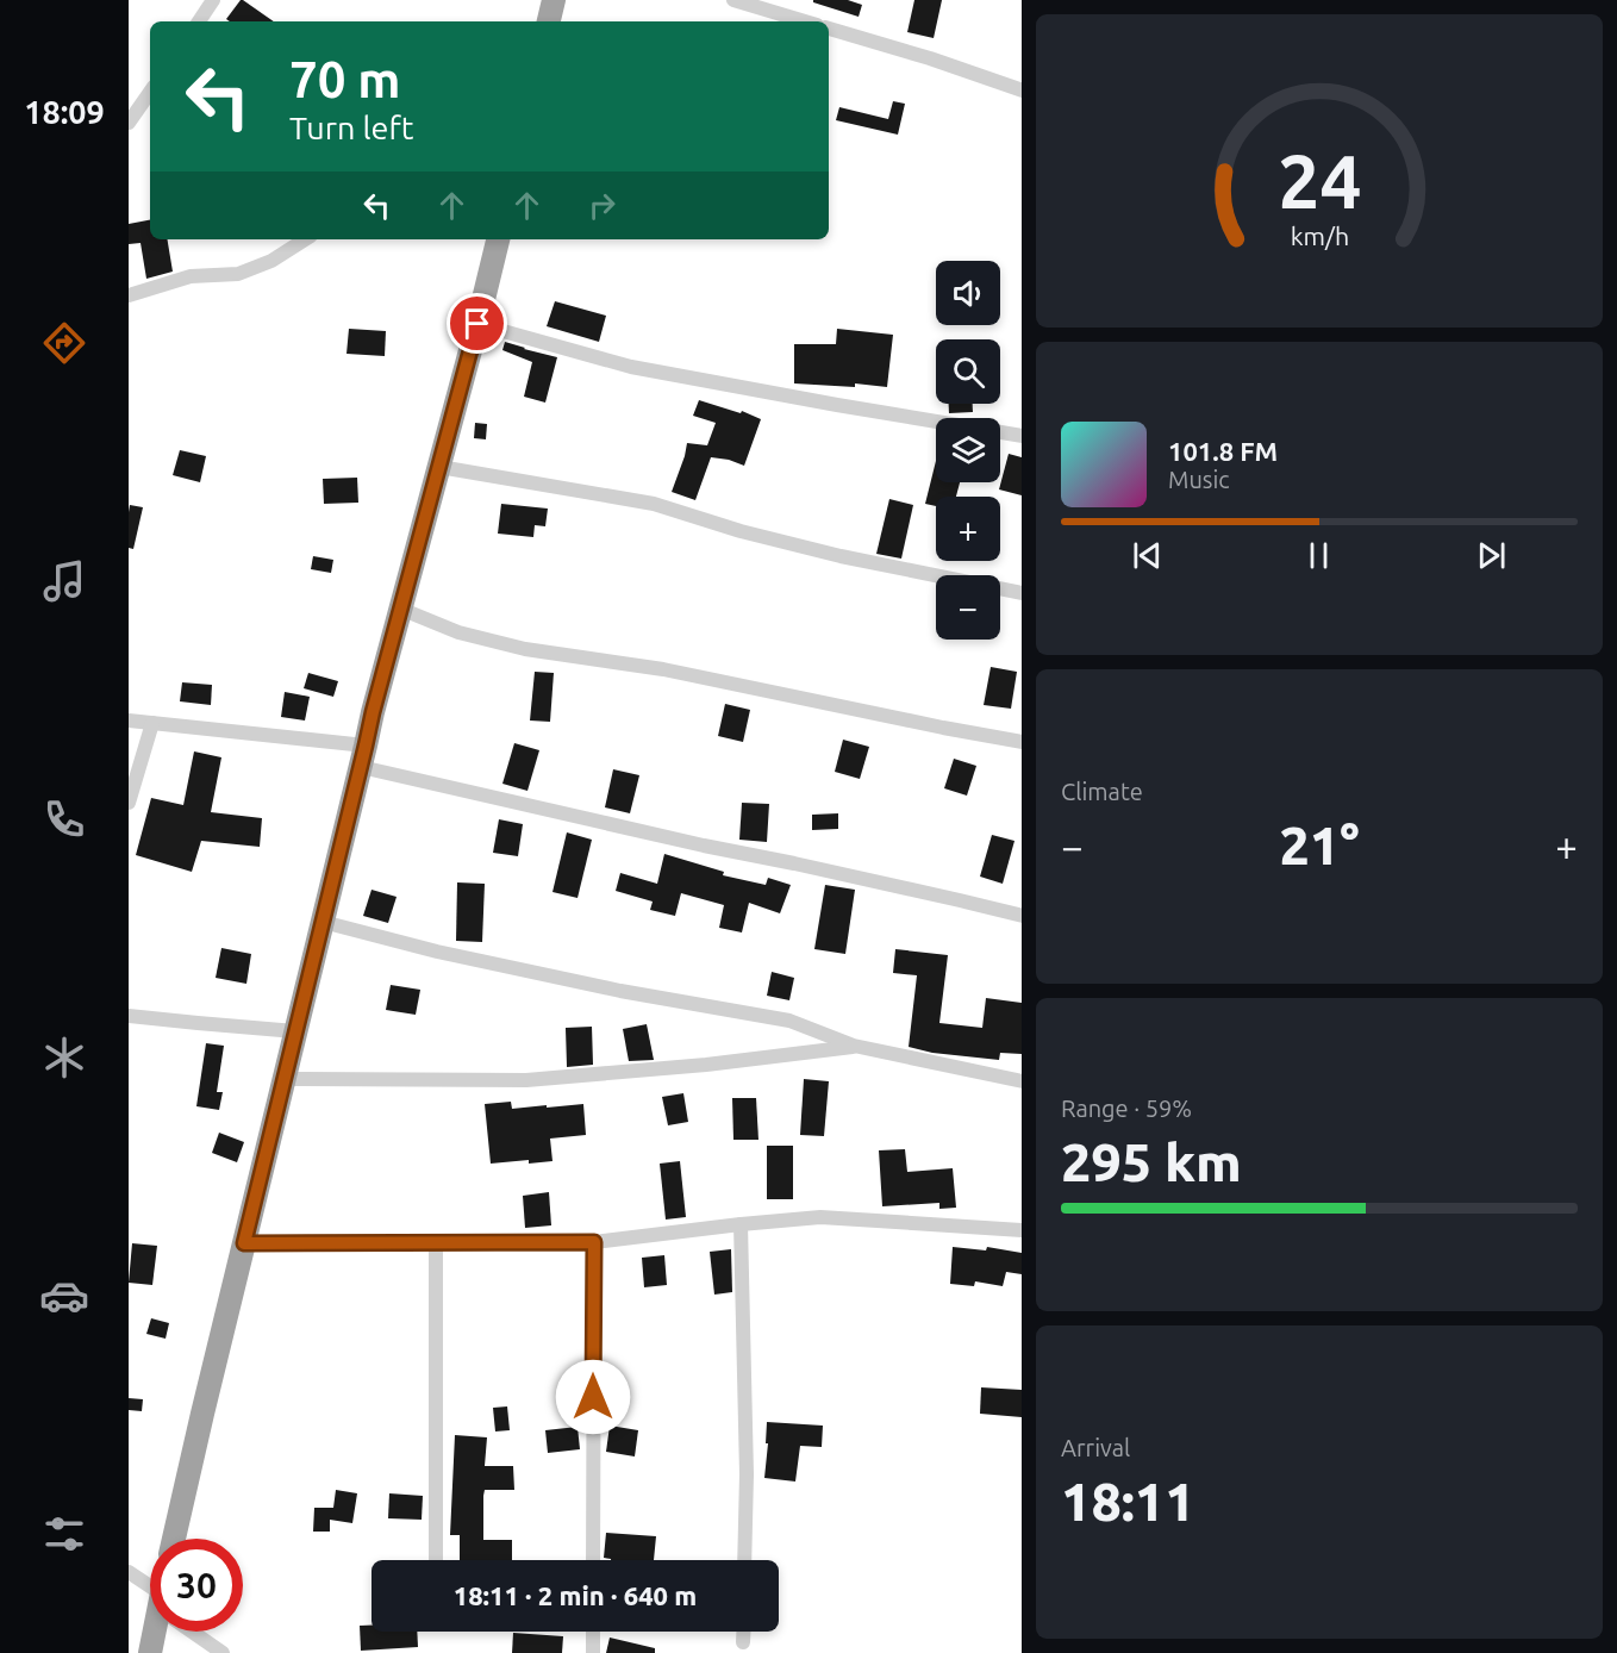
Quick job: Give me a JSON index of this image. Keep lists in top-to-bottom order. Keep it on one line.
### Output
{"page":{"tabs":"18:09","turn":["70 m","Turn left"],"map_buttons":["+","−"],"song":["101.8 FM","Music"],"tile":["Climate",["Range · 59%","295 km"],["Arrival","18:11"]],"heat":["−","21°","+"],"limit":"30","trip":"18:11 · 2 min · 640 m","gauge":["24","km/h"]}}
